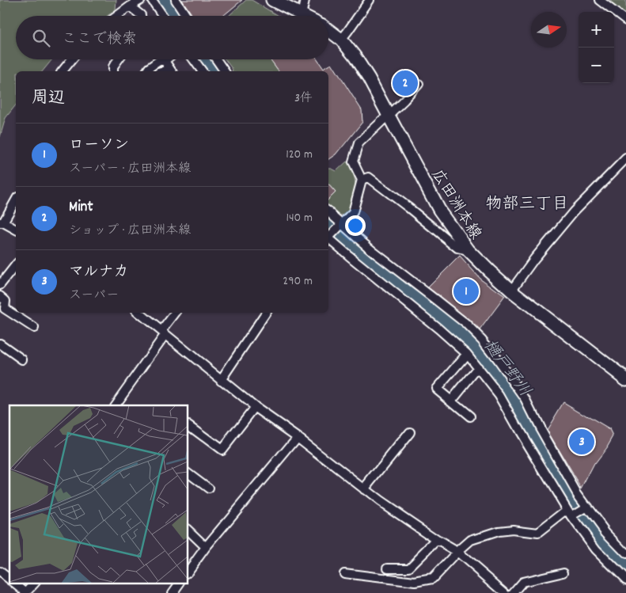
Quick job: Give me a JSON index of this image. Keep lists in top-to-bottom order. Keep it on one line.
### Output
{"streets":{"main road":["広田洲本線"]},"districts":["物部三丁目"],"water":["樋戸野川"],"north":"right","page":{"map_buttons":["+","−"],"search":"ここで検索","pins":["2","1","3"],"heading":["周辺","3件"],"list":[{"mark":"1","name":"ローソン","note":"スーパー · 広田洲本線","value":"120 m"},{"mark":"2","name":"Mint","note":"ショップ · 広田洲本線","value":"140 m"},{"mark":"3","name":"マルナカ","note":"スーパー","value":"290 m"}]}}
